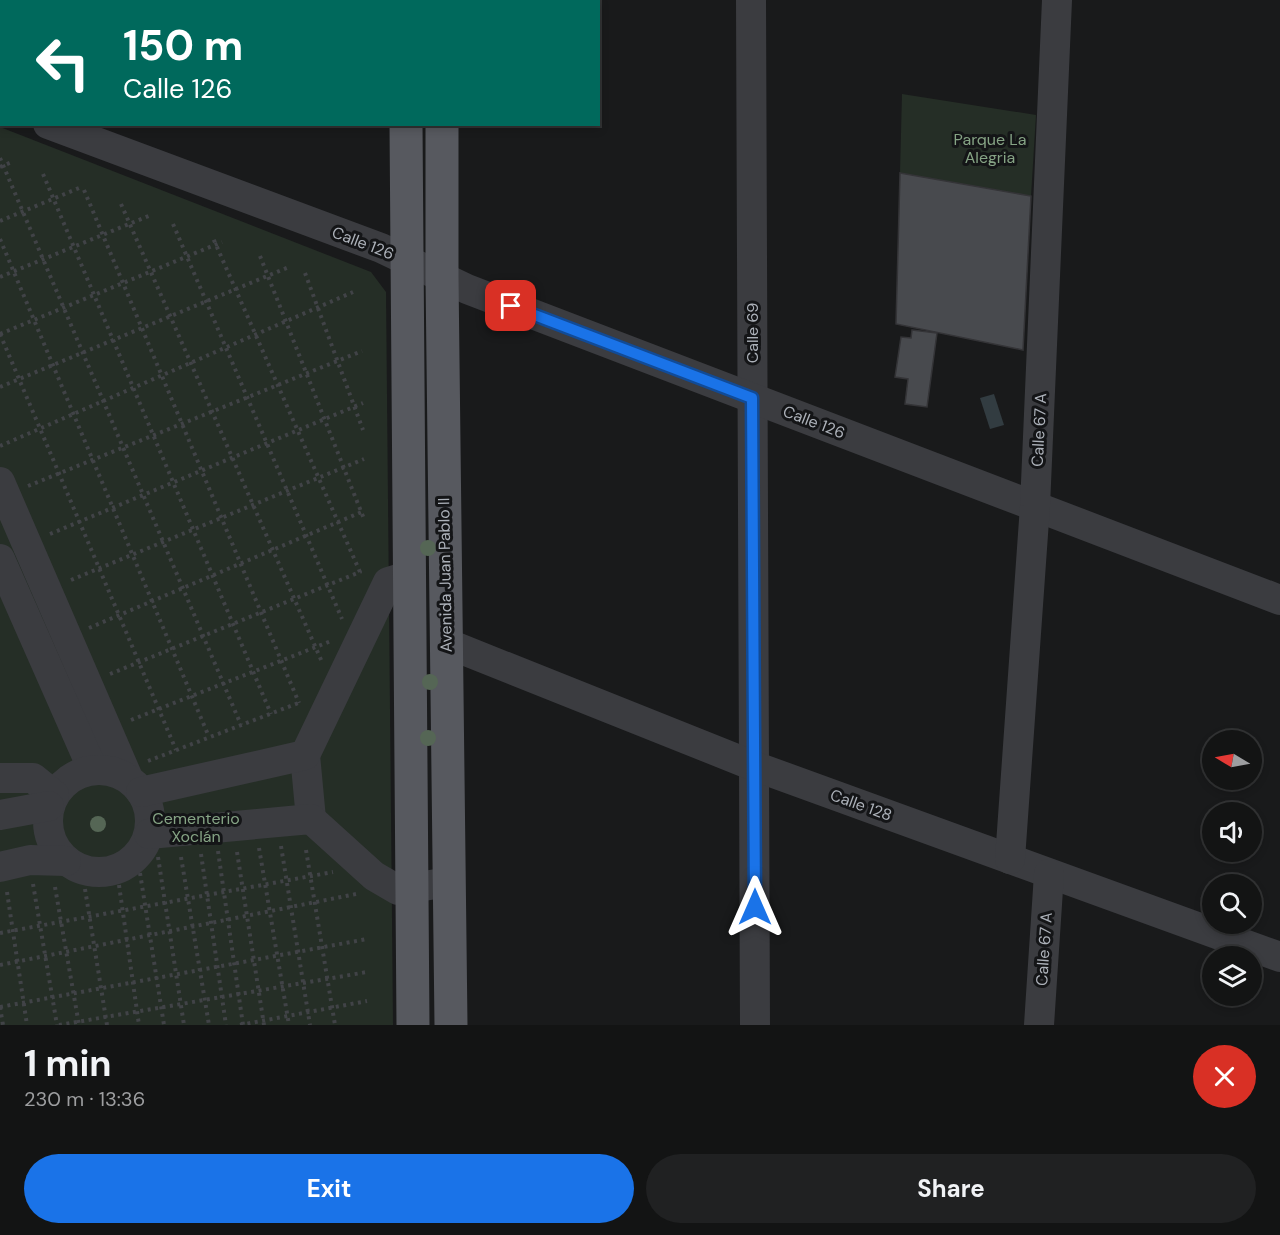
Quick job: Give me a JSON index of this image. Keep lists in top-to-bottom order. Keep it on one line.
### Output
{"streets":{"main road":["Avenida Juan Pablo II"],"street":["Calle 126","Calle 69","Calle 67 A","Calle 128"]},"crossings":[["Calle 126","Calle 69"],["Calle 126","Calle 67 A"],["Calle 126","Avenida Juan Pablo II"],["Calle 69","Calle 128"],["Calle 67 A","Calle 128"],["Avenida Juan Pablo II","Calle 128"]],"parks":["Parque La Alegria","Cementerio Xoclán"],"north":"left","page":{"turn":["150 m","Calle 126"],"heading":["1 min","230 m · 13:36"],"buttons":["Exit","Share"]}}
